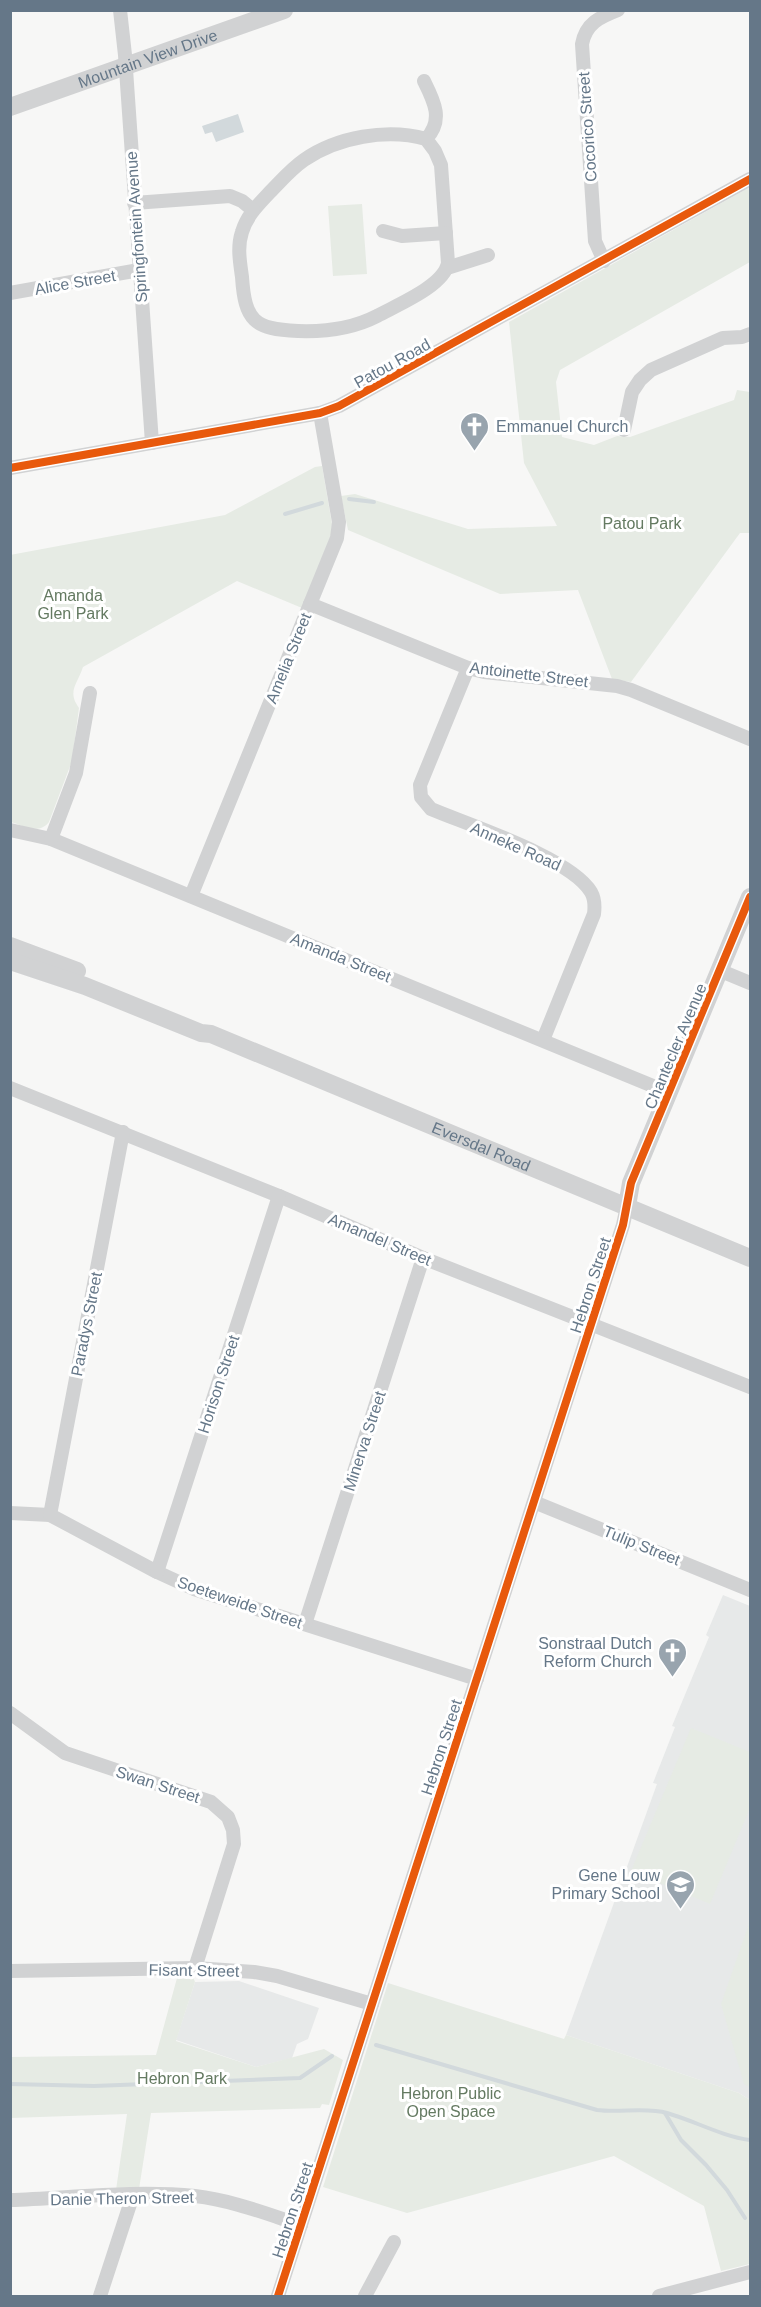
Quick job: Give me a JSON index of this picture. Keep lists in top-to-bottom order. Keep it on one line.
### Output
{"streets":{"street":["Mountain View Drive","Cocorico Street","Springfontein Avenue","Alice Street","Patou Road","Amelia Street","Antoinette Street","Anneke Road","Amanda Street","Chantecler Avenue","Eversdal Road","Amandel Street","Hebron Street","Paradys Street","Horison Street","Minerva Street","Tulip Street","Soeteweide Street","Swan Street","Fisant Street","Danie Theron Street"]},"crossings":[["Mountain View Drive","Springfontein Avenue"],["Cocorico Street","Patou Road"],["Springfontein Avenue","Alice Street"],["Springfontein Avenue","Patou Road"],["Patou Road","Amelia Street"],["Amelia Street","Antoinette Street"],["Amelia Street","Amanda Street"],["Antoinette Street","Anneke Road"],["Anneke Road","Amanda Street"],["Amanda Street","Chantecler Avenue"],["Chantecler Avenue","Eversdal Road"],["Chantecler Avenue","Hebron Street"],["Eversdal Road","Hebron Street"],["Amandel Street","Hebron Street"],["Amandel Street","Paradys Street"],["Amandel Street","Horison Street"],["Amandel Street","Minerva Street"],["Hebron Street","Tulip Street"],["Hebron Street","Soeteweide Street"],["Hebron Street","Fisant Street"],["Hebron Street","Danie Theron Street"],["Paradys Street","Soeteweide Street"],["Horison Street","Soeteweide Street"],["Minerva Street","Soeteweide Street"],["Swan Street","Fisant Street"]],"parks":["Patou Park","Amanda Glen Park","Hebron Park","Hebron Public Open Space"],"places":{"church":["Emmanuel Church","Sonstraal Dutch Reform Church"],"school or university":["Gene Louw Primary School"]}}
